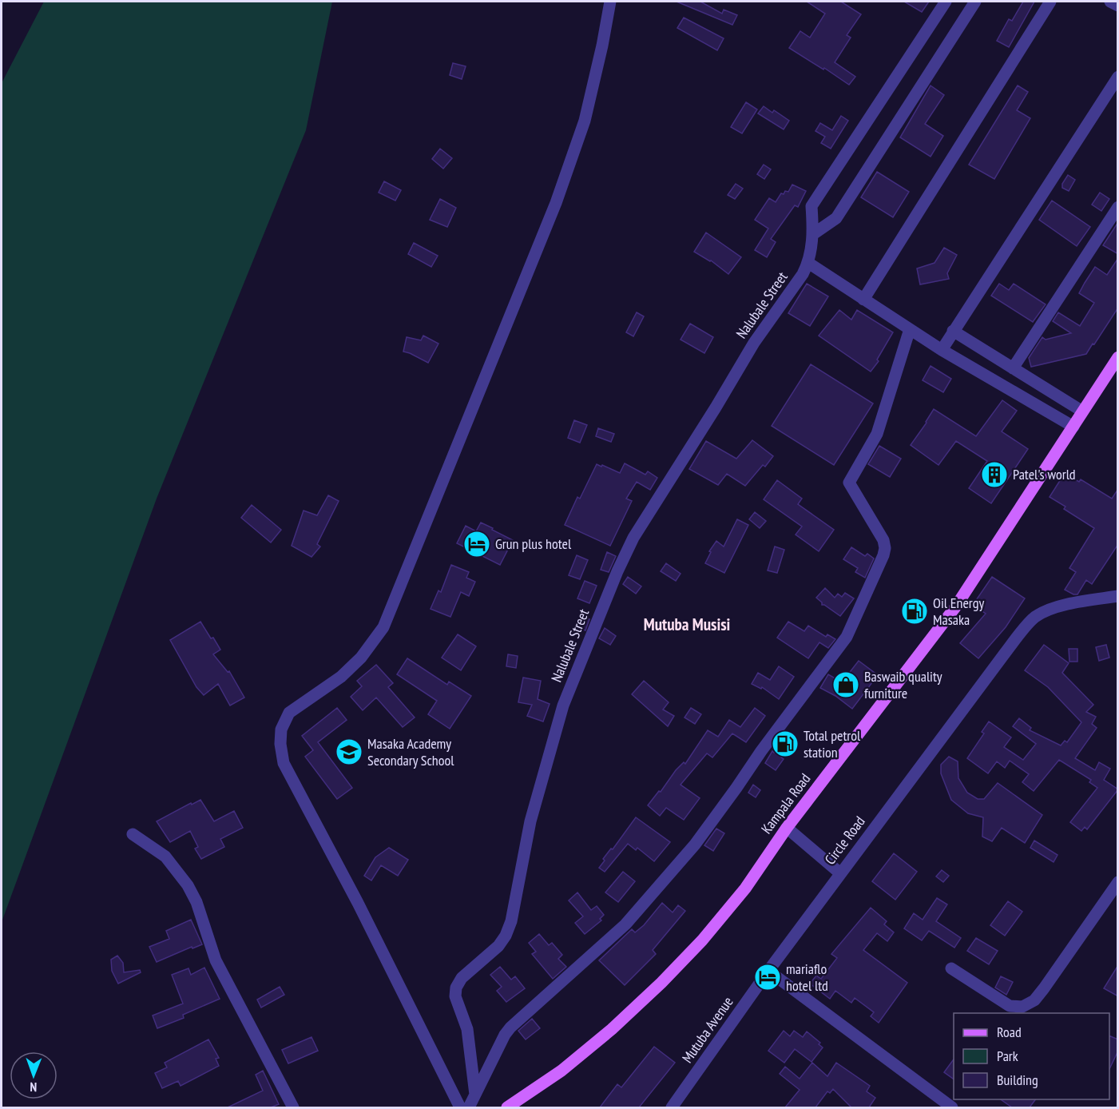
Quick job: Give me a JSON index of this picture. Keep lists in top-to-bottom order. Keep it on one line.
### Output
{"streets":{"main road":["Kampala Road"],"street":["Nalubale Street","Circle Road","Mutuba Avenue"]},"crossings":[["Circle Road","Mutuba Avenue"]],"districts":["Mutuba Musisi"],"places":{"building":["Patel's world"],"hotel":["Grun plus hotel","mariaflo hotel ltd"],"fuel station":["Oil Energy Masaka","Total petrol station"],"shop":["Baswaib quality furniture"],"school or university":["Masaka Academy Secondary School"]},"legend":["Road","Park","Building"],"north":"bottom"}
